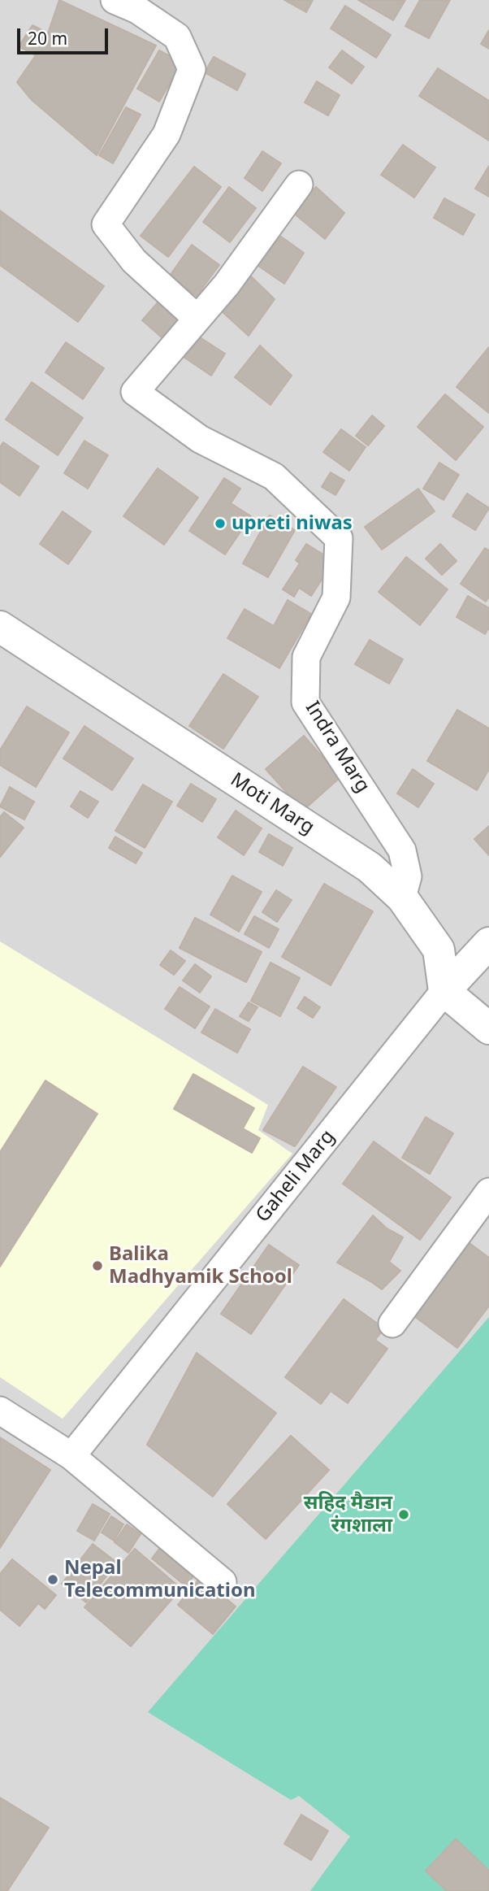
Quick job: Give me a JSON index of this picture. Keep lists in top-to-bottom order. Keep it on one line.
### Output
{"streets":{"street":["Indra Marg","Moti Marg","Gaheli Marg"]},"crossings":[["Indra Marg","Moti Marg"],["Moti Marg","Gaheli Marg"]],"places":["upreti niwas","Balika Madhyamik School","सहिद मैडान रंगशाला","Nepal Telecommunication"],"scale_bar":"20 m"}
